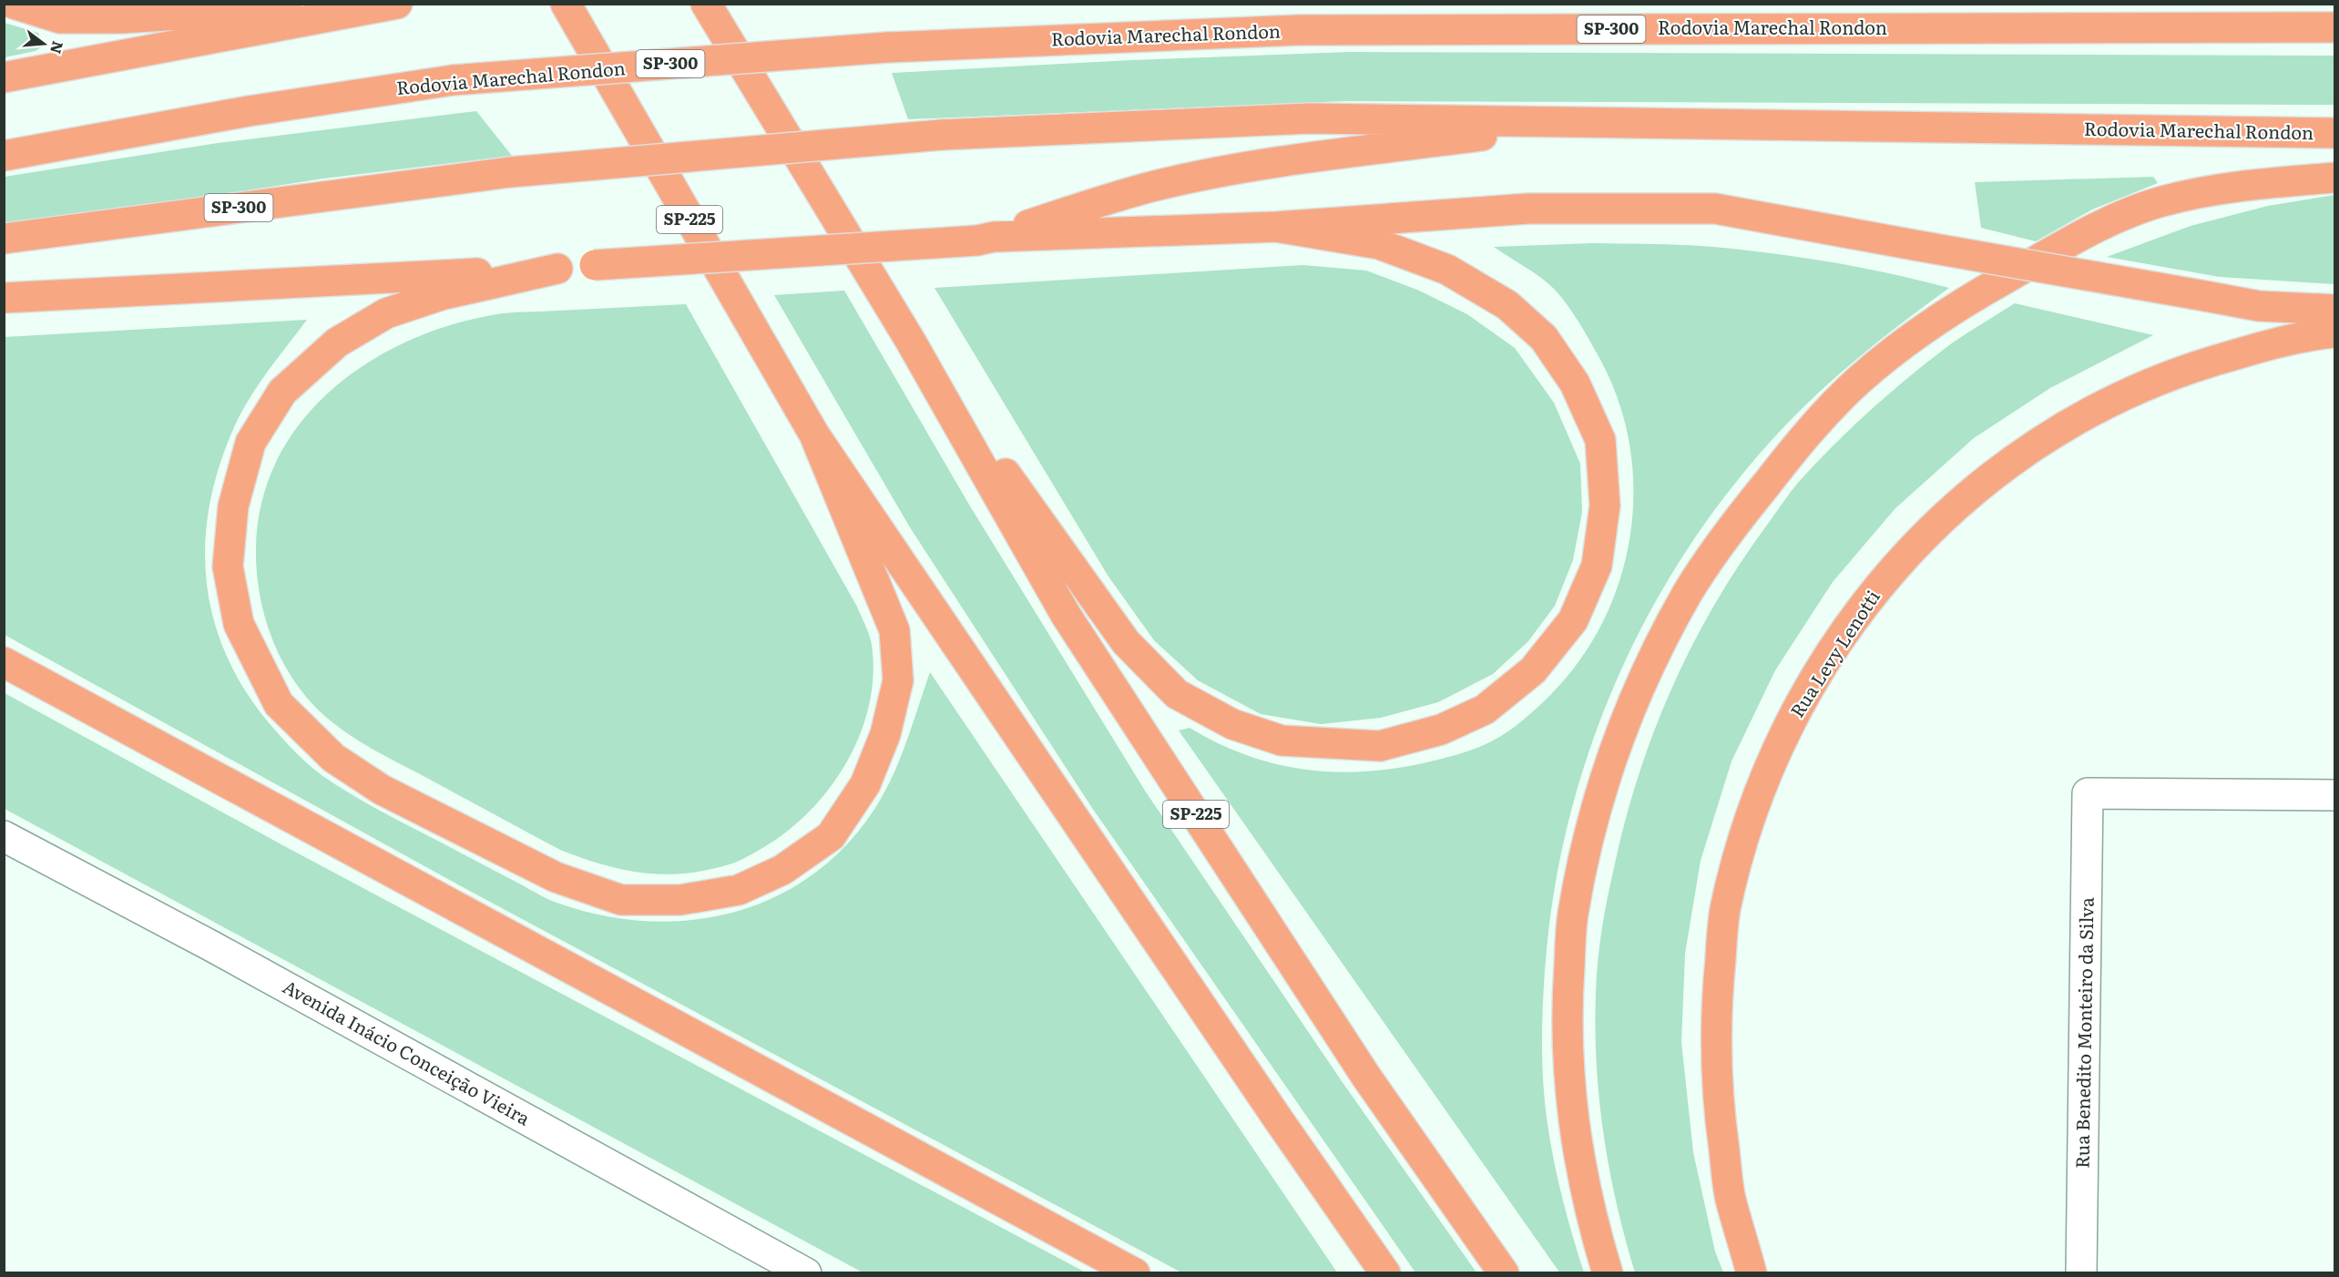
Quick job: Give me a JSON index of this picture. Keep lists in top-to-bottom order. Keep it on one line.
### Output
{"streets":{"highway":["Rodovia Marechal Rondon","SP-300","SP-225","Rua Levy Lenotti"],"street":["Rua Benedito Monteiro da Silva","Avenida Inácio Conceição Vieira"]},"north":"right"}
